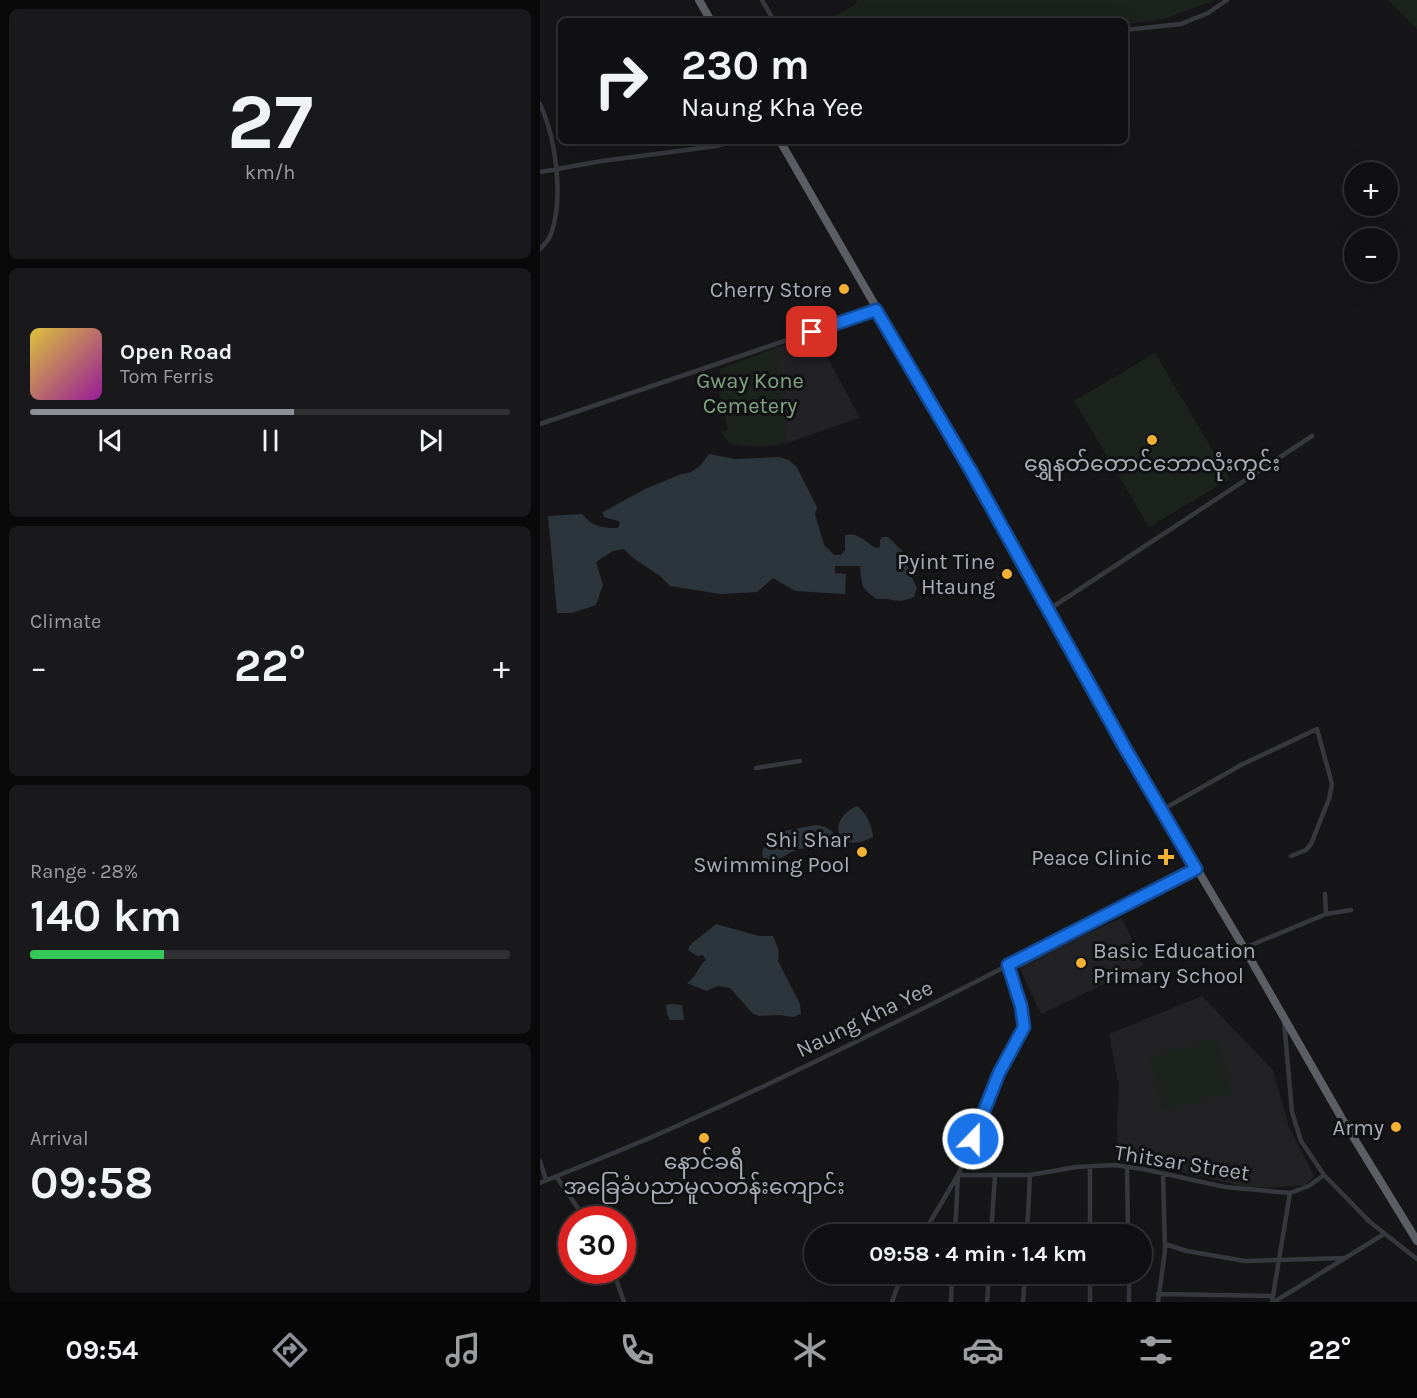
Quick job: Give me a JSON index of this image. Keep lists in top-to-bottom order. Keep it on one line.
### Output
{"streets":{"street":["Naung Kha Yee","Thitsar Street"]},"parks":["Gway Kone Cemetery"],"places":{"other":["Cherry Store","ရွှေနတ်တောင်ဘောလုံးကွင်း","Pyint Tine Htaung","Shi Shar Swimming Pool","Basic Education Primary School","Army","နောင်ခရီ အခြေခံပညာမူလတန်းကျောင်း"],"health":["Peace Clinic"]},"page":{"tile":[["27","km/h"],"Climate",["Range · 28%","140 km"],["Arrival","09:58"]],"turn":["230 m","Naung Kha Yee"],"map_buttons":["+","−"],"song":["Open Road","Tom Ferris"],"heat":["−","22°","+"],"limit":"30","trip":"09:58 · 4 min · 1.4 km","tabs":["09:54","22°"]}}
